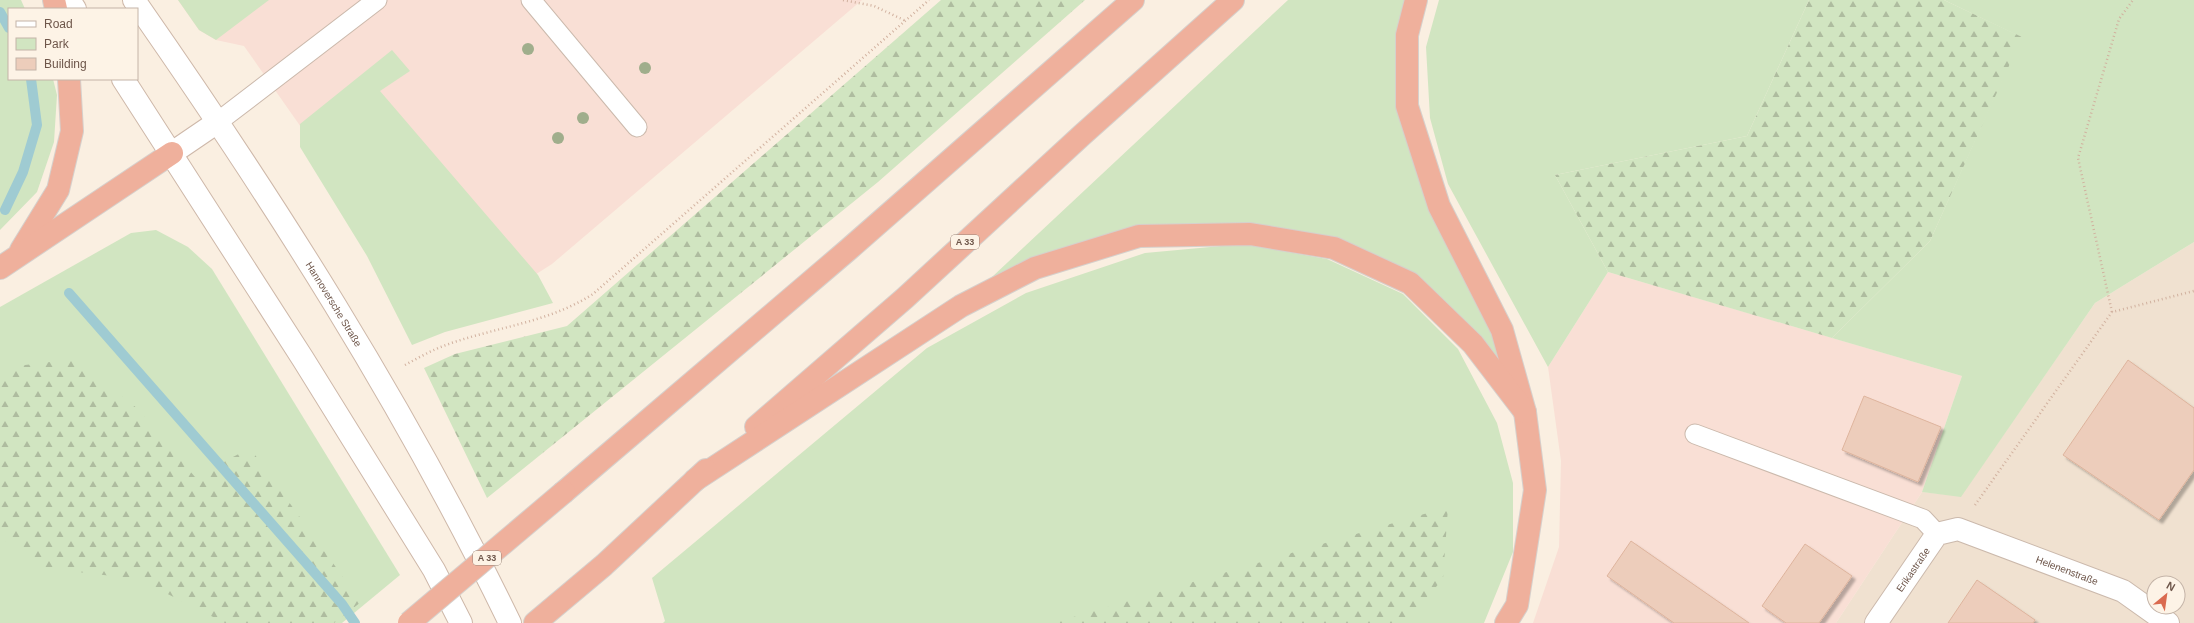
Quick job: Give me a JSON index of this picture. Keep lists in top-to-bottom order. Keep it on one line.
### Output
{"streets":{"highway":["A 33"],"main road":["Hannoversche Straße","Erikastraße","Helenenstraße"]},"legend":["Road","Park","Building"],"north":"top right"}
